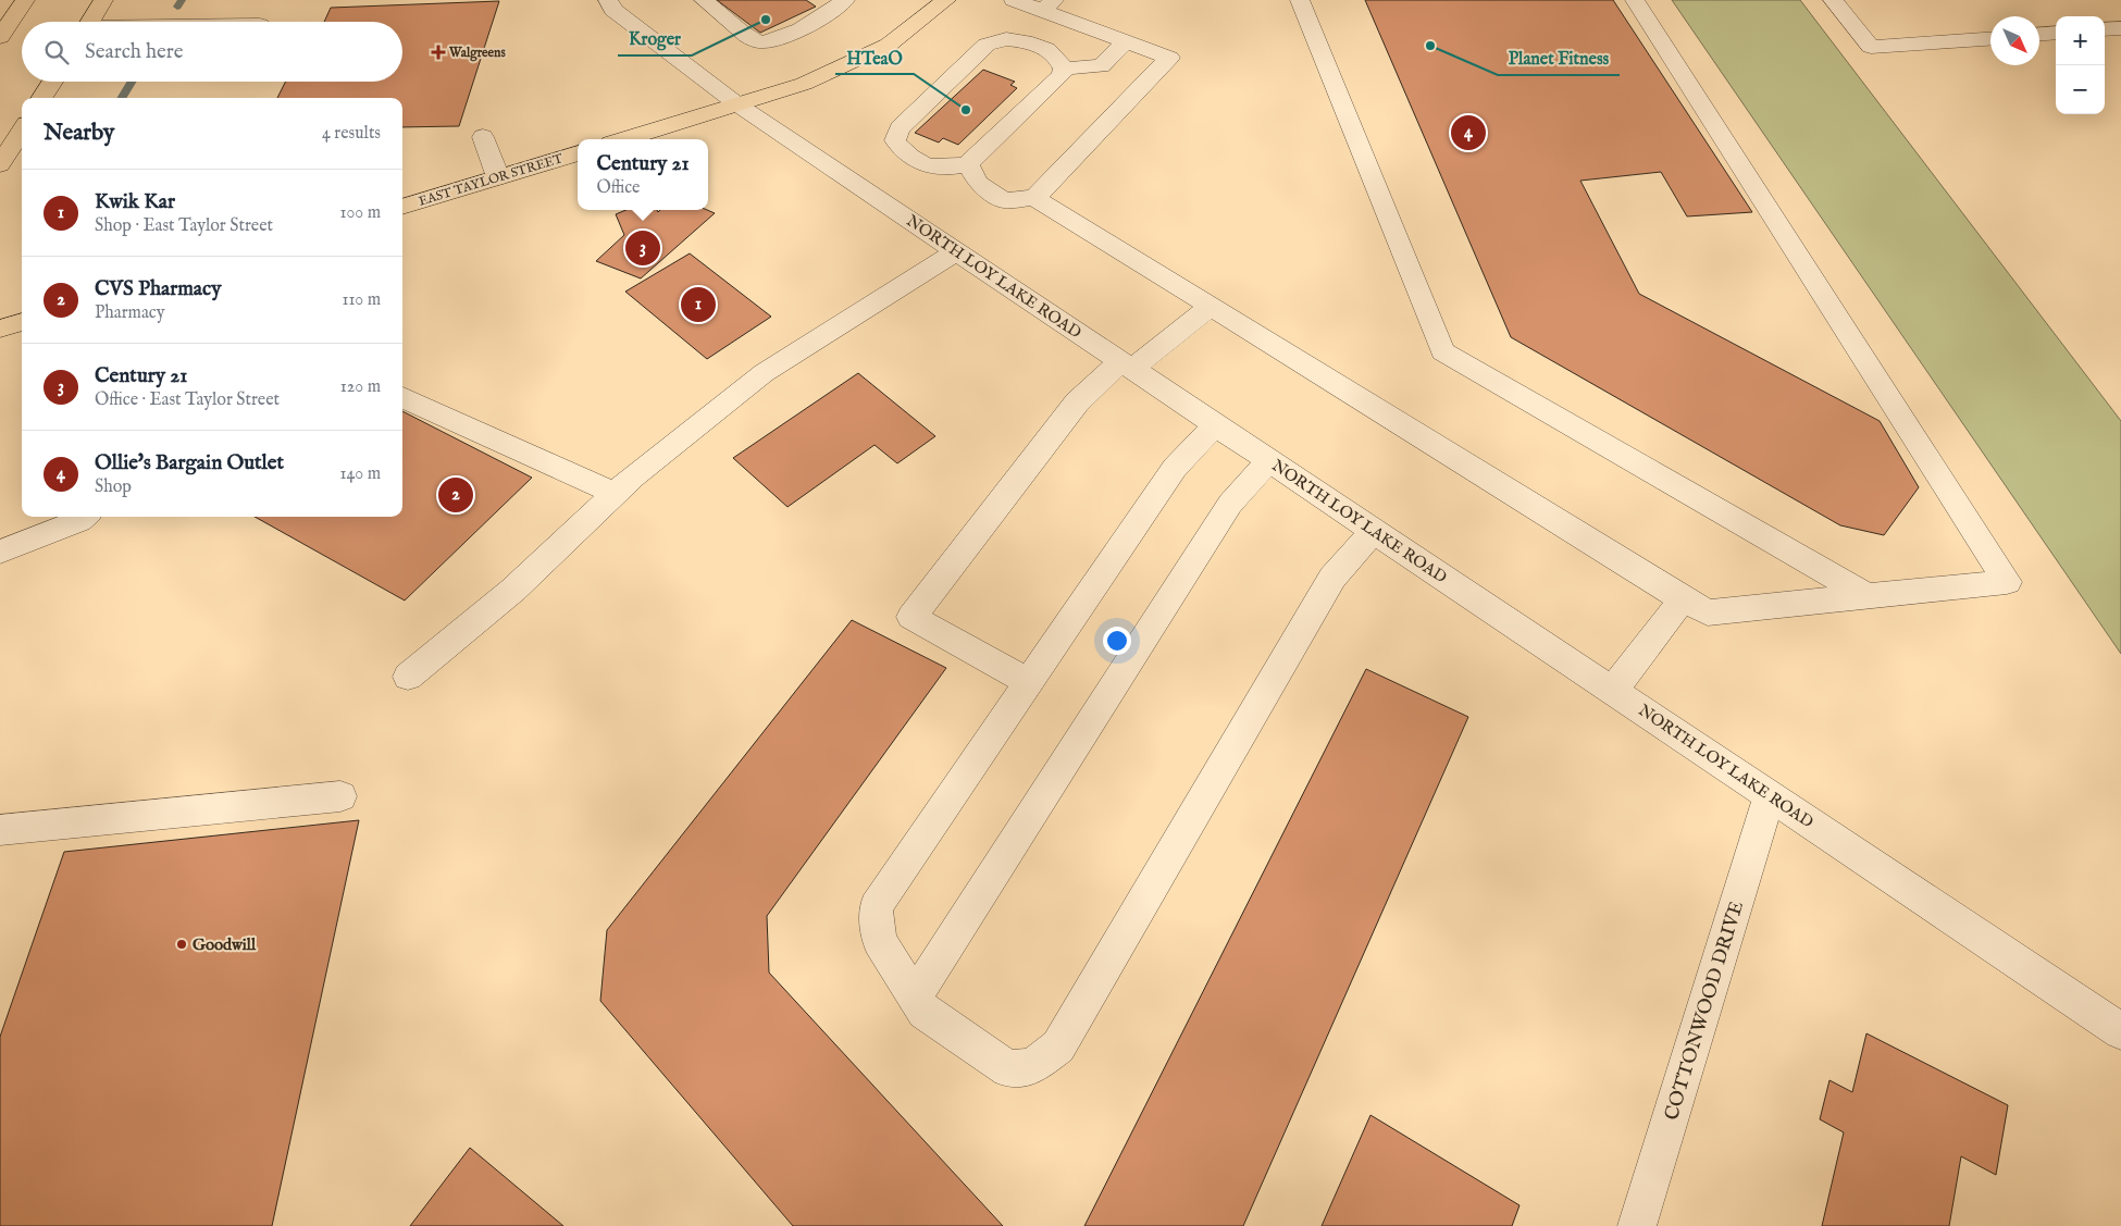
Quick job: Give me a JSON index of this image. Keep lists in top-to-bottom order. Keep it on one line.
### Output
{"streets":{"main road":["EAST TAYLOR STREET"],"street":["NORTH LOY LAKE ROAD","COTTONWOOD DRIVE"]},"crossings":[["NORTH LOY LAKE ROAD","COTTONWOOD DRIVE"]],"places":{"other":["Kroger","Planet Fitness","HTeaO","Goodwill"],"health":["Walgreens"]},"north":"bottom right","page":{"map_buttons":["+","−"],"search":"Search here","heading":["Nearby","4 results"],"pins":["4","3","1","2"],"popup":["Century 21","Office"],"list":[{"mark":"1","name":"Kwik Kar","note":"Shop · East Taylor Street","value":"100 m"},{"mark":"2","name":"CVS Pharmacy","note":"Pharmacy","value":"110 m"},{"mark":"3","name":"Century 21","note":"Office · East Taylor Street","value":"120 m"},{"mark":"4","name":"Ollie's Bargain Outlet","note":"Shop","value":"140 m"}]}}
